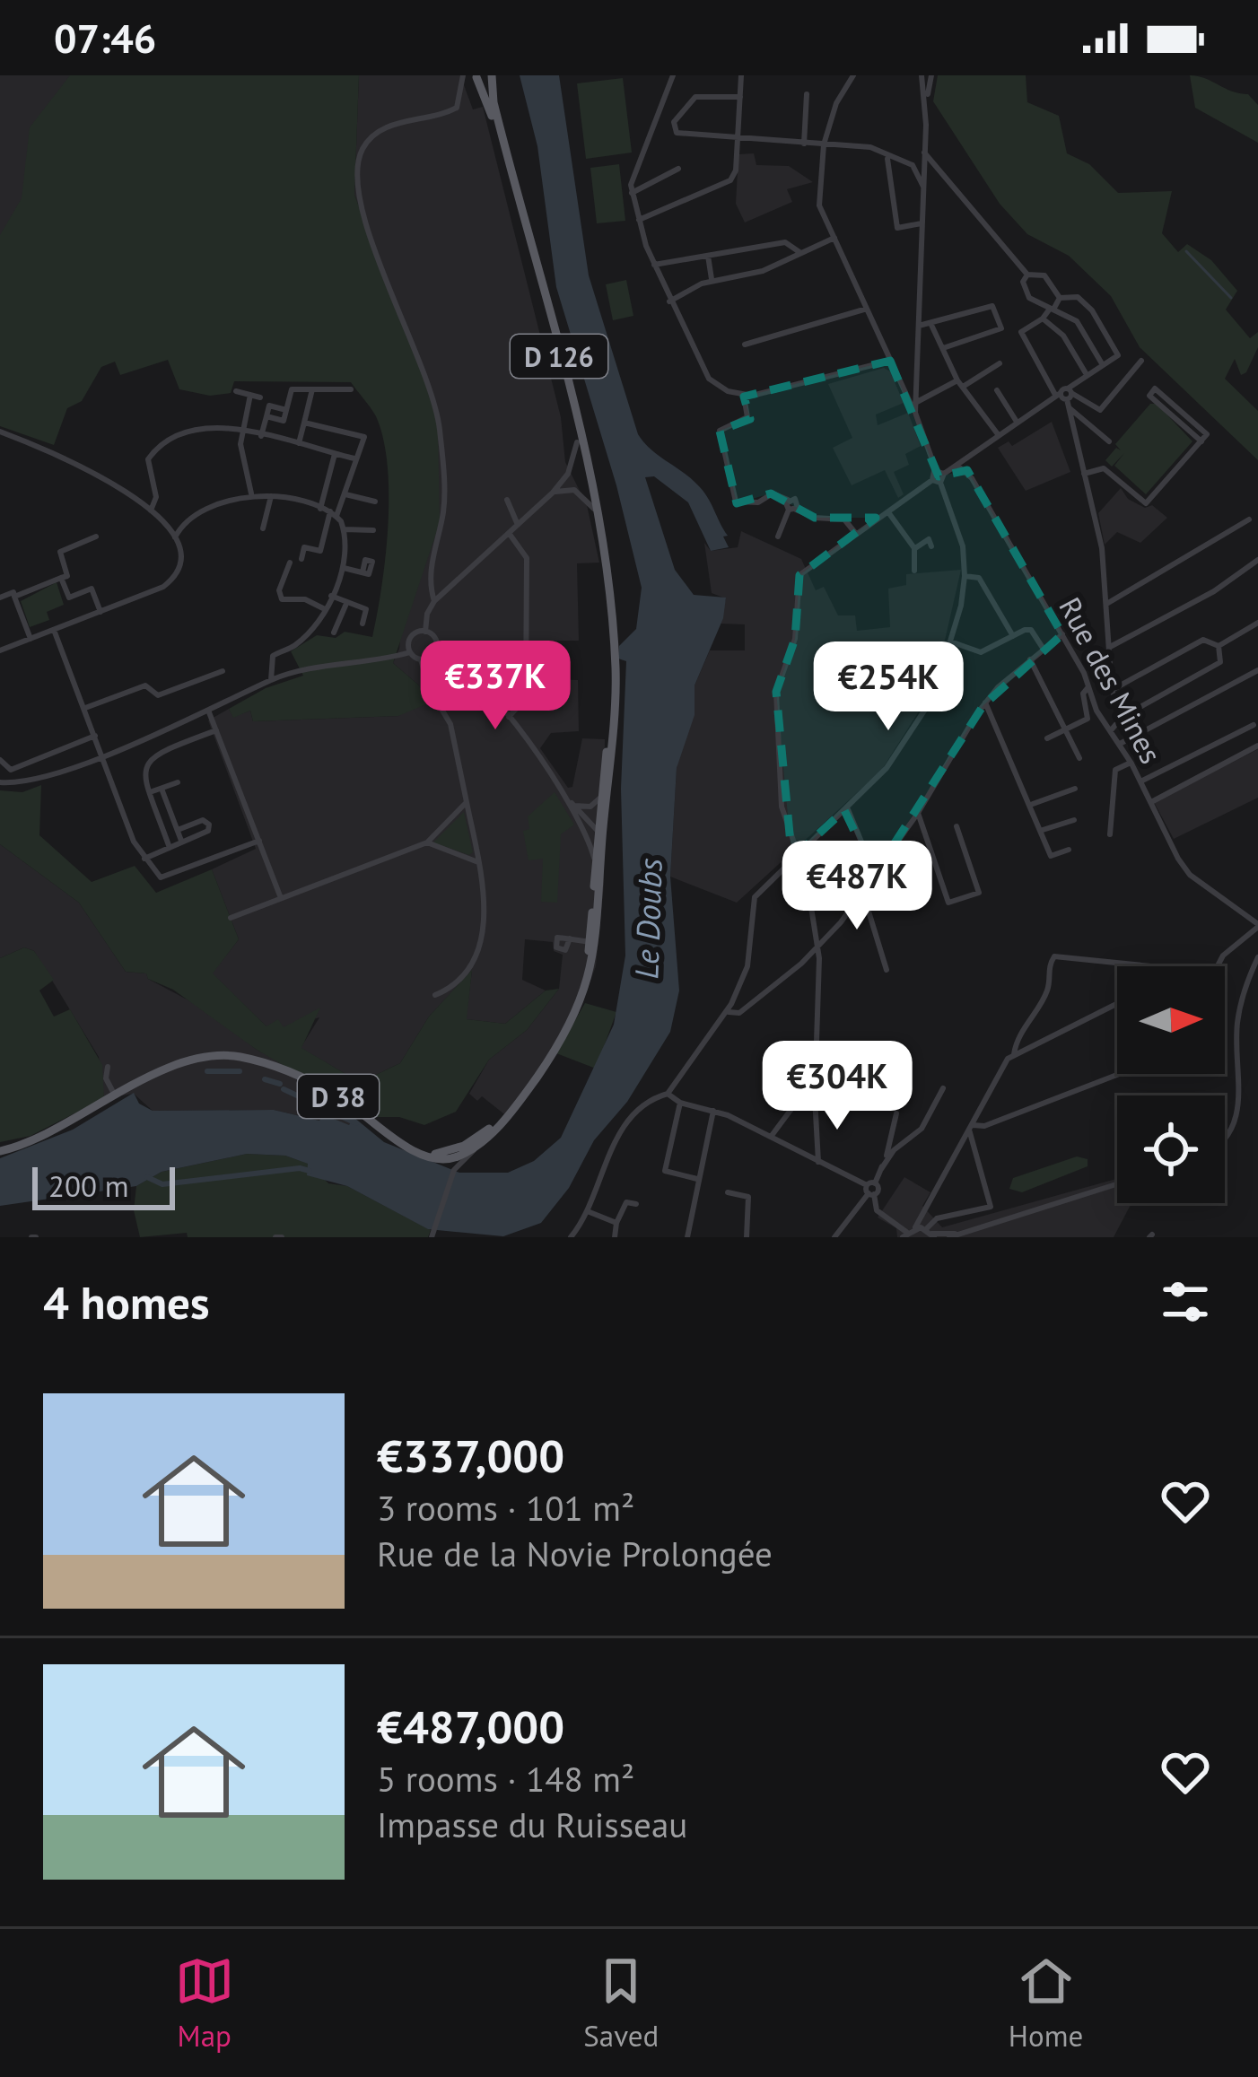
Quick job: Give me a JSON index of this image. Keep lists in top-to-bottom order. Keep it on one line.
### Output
{"streets":{"main road":["D 126","D 38"],"street":["Rue des Mines"]},"crossings":[["D 126","D 38"]],"water":["Le Doubs"],"scale_bar":"200 m","north":"right","page":{"status":"07:46","price":["€337K","€254K","€487K","€304K"],"scale":"200 m","heading":"4 homes","list":[{"name":"€337,000","note":"3 rooms · 101 m² · Rue de la Novie Prolongée"},{"name":"€487,000","note":"5 rooms · 148 m² · Impasse du Ruisseau"}],"tabs":["Map","Saved","Home"]}}
